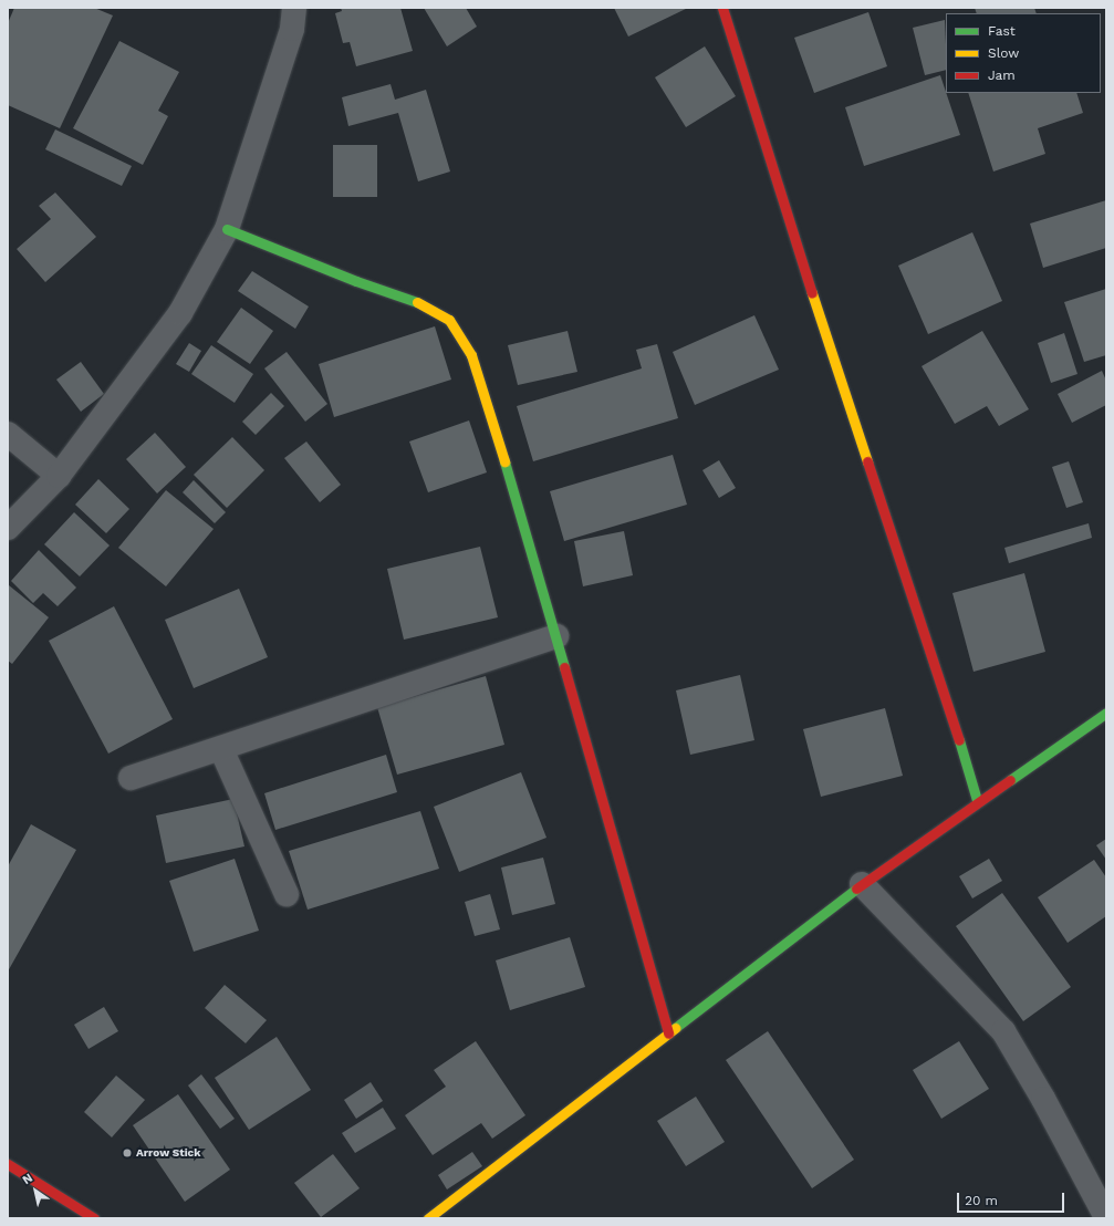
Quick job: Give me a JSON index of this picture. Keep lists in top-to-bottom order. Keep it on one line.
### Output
{"places":["Arrow Stick"],"legend":["Fast","Slow","Jam"],"scale_bar":"20 m","north":"top left"}
